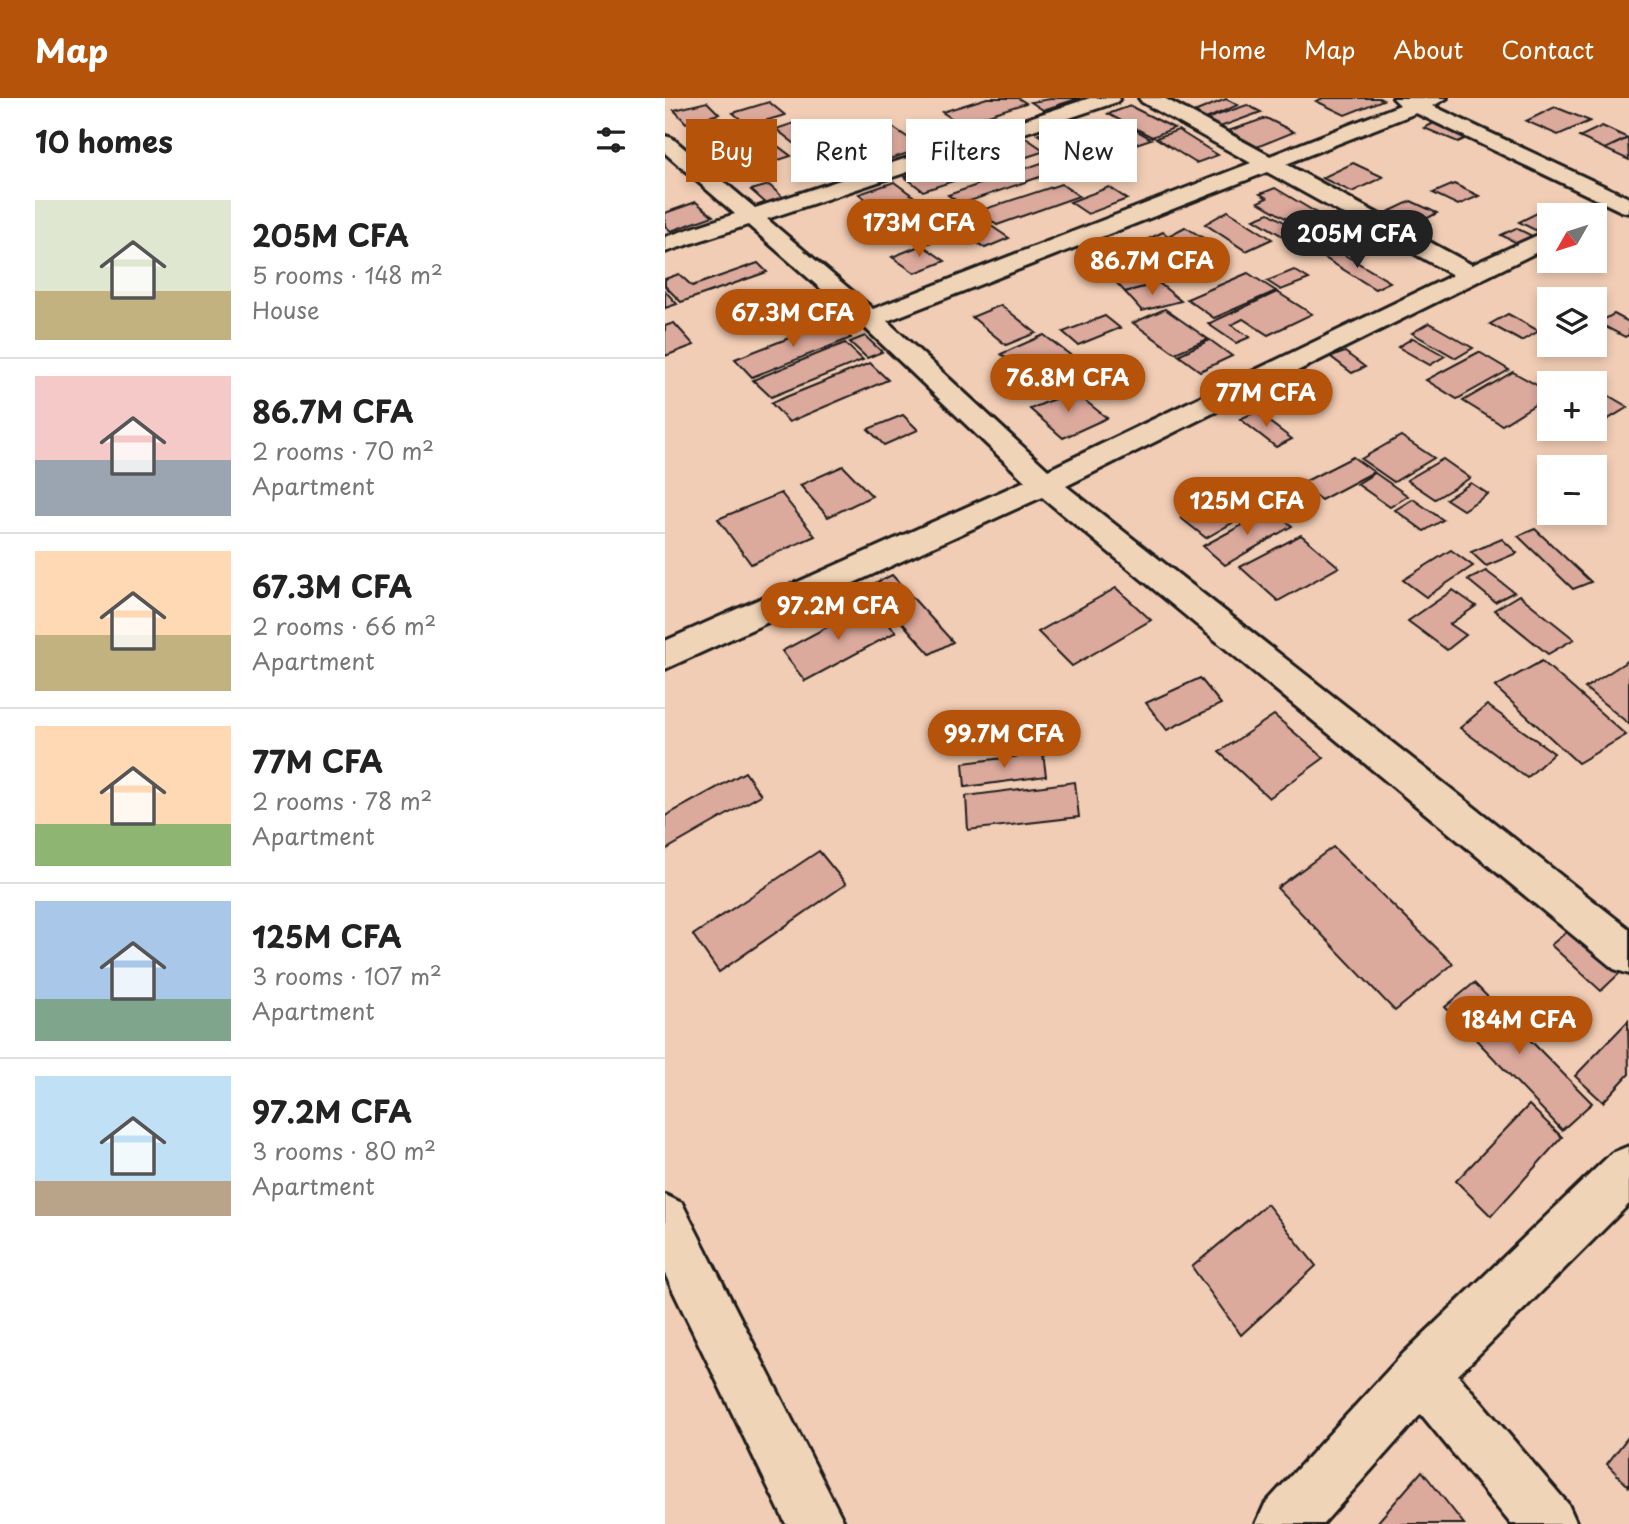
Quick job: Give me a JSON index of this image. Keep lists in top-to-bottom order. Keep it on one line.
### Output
{"north":"bottom left","page":{"header":"Map","nav":["Home","Map","About","Contact"],"heading":"10 homes","chip":["Buy","Rent","Filters","New"],"list":[{"name":"205M CFA","note":"5 rooms · 148 m² · House"},{"name":"86.7M CFA","note":"2 rooms · 70 m² · Apartment"},{"name":"67.3M CFA","note":"2 rooms · 66 m² · Apartment"},{"name":"77M CFA","note":"2 rooms · 78 m² · Apartment"},{"name":"125M CFA","note":"3 rooms · 107 m² · Apartment"},{"name":"97.2M CFA","note":"3 rooms · 80 m² · Apartment"}],"price":["173M CFA","205M CFA","86.7M CFA","67.3M CFA","76.8M CFA","77M CFA","125M CFA","97.2M CFA","99.7M CFA","184M CFA"],"map_buttons":["+","−"]}}
